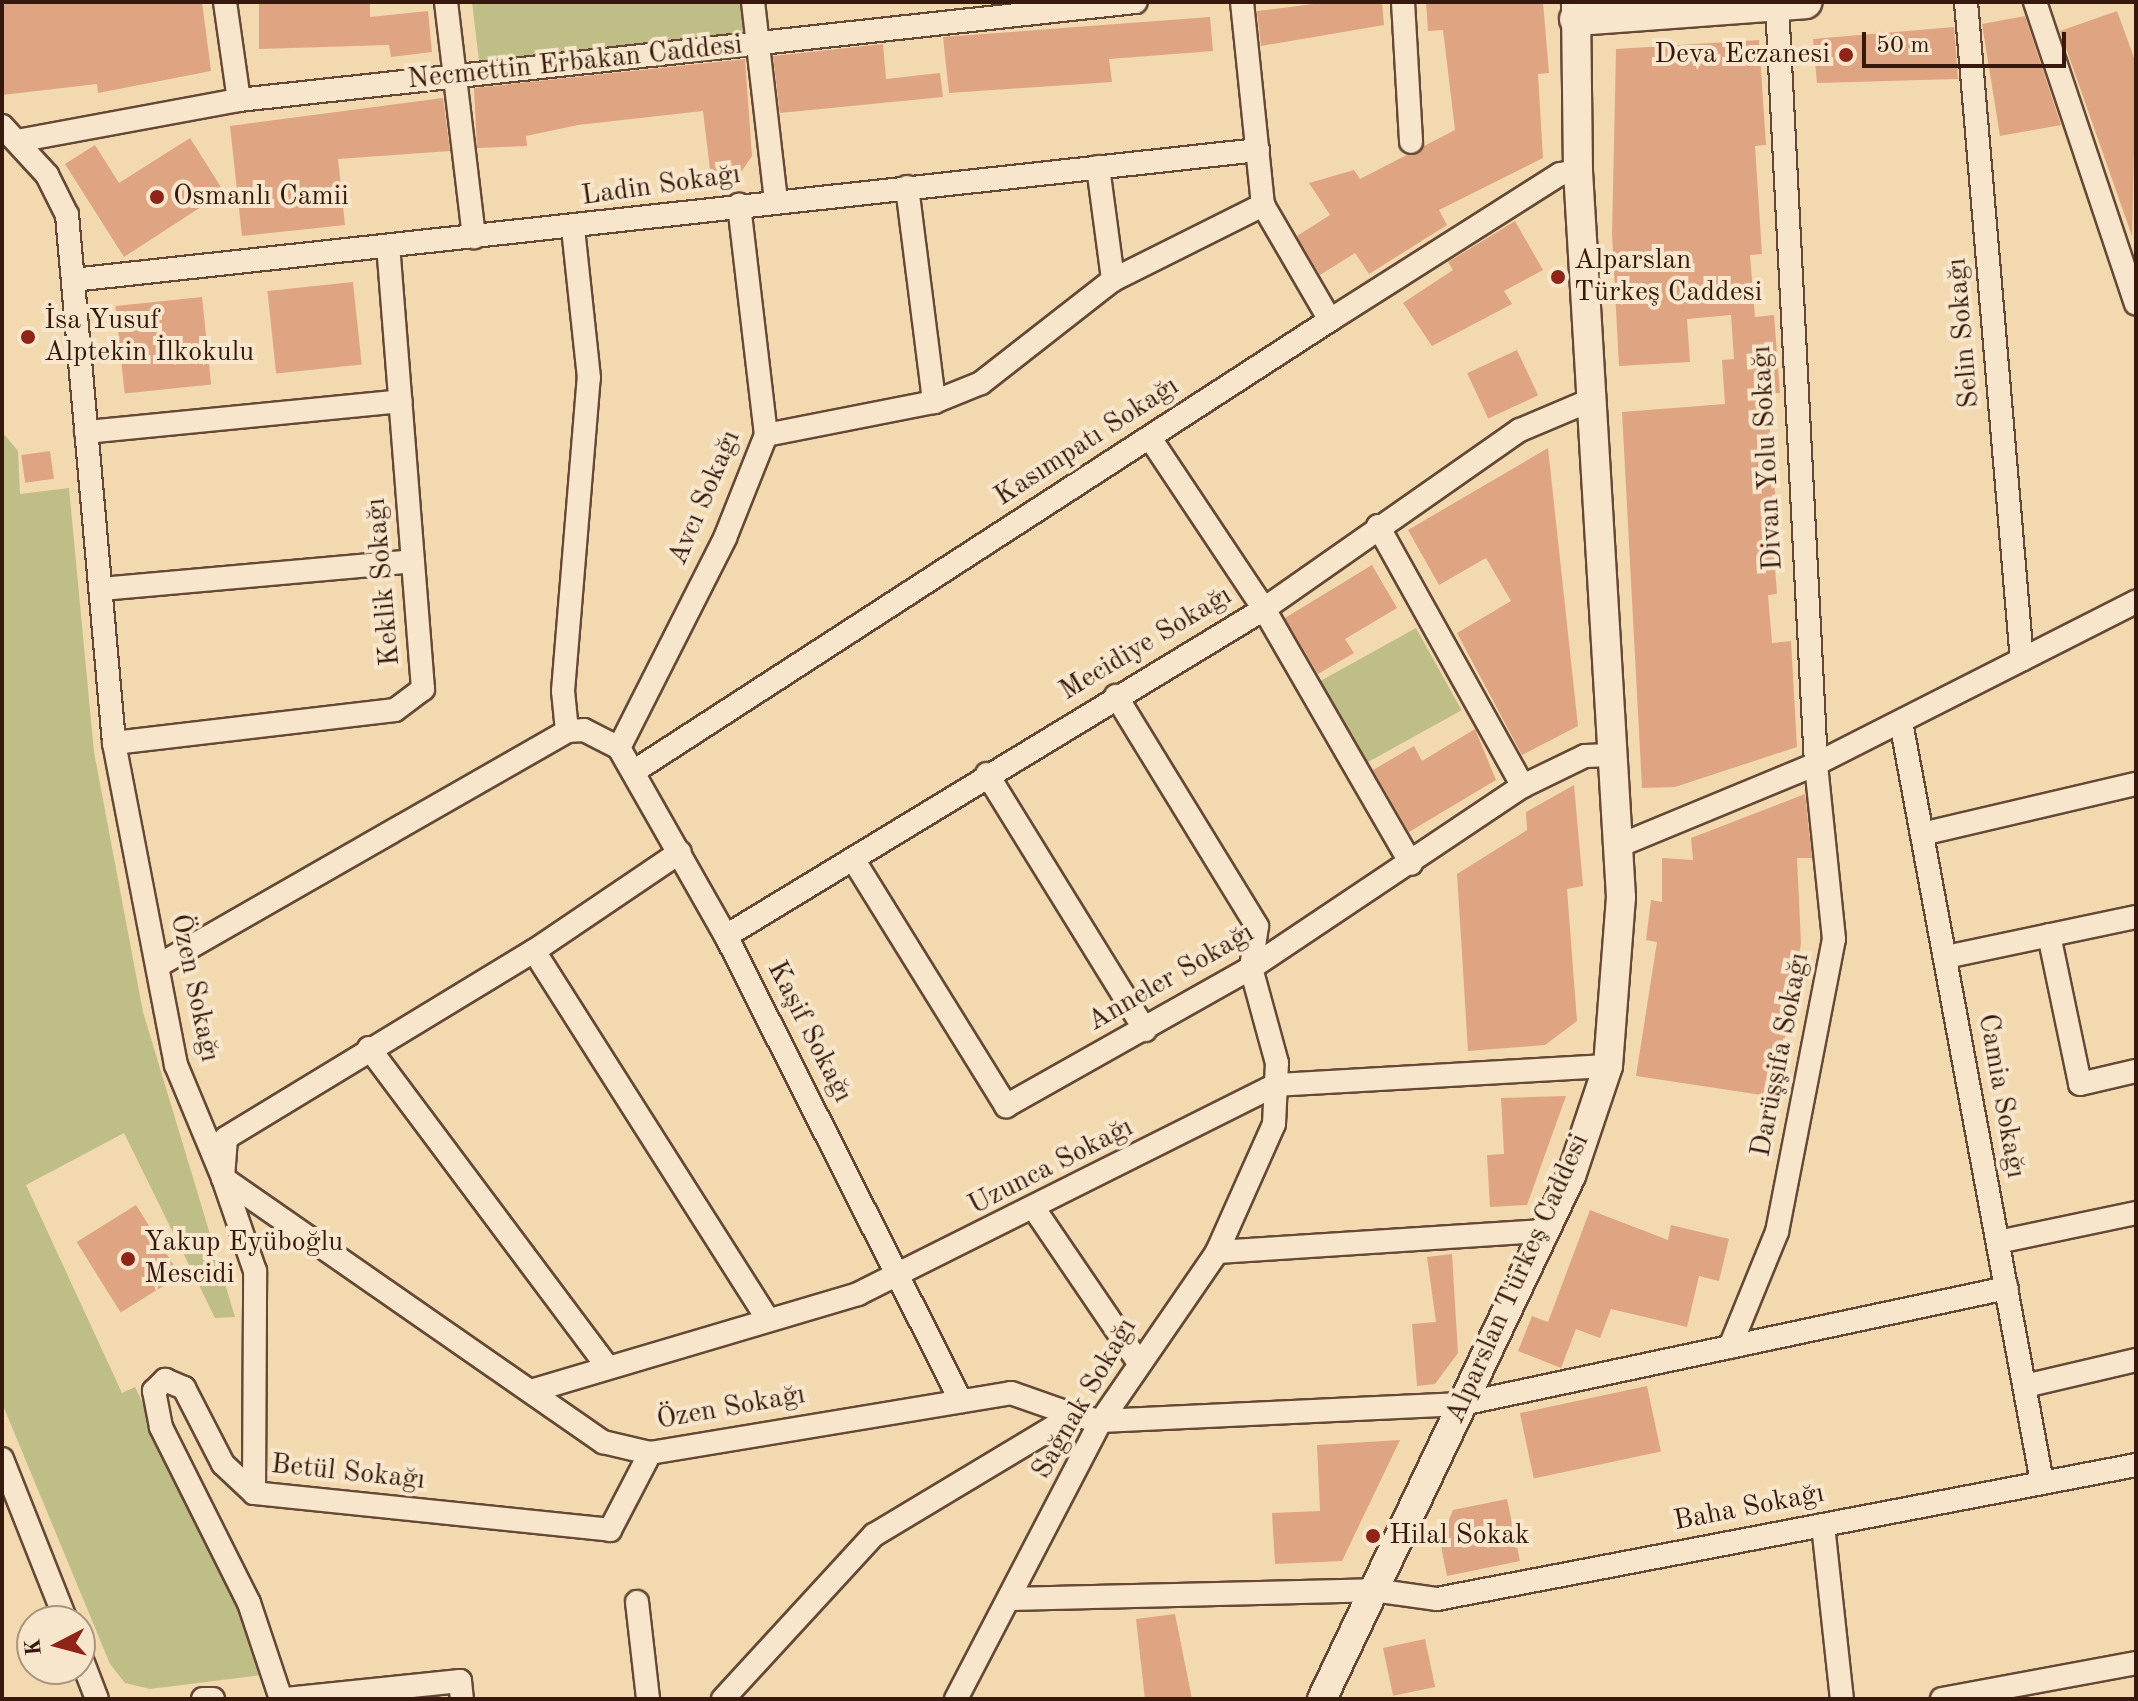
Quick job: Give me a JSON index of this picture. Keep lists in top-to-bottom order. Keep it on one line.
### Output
{"streets":{"street":["Necmettin Erbakan Caddesi","Ladin Sokağı","Selin Sokağı","Kasımpatı Sokağı","Divan Yolu Sokağı","Avcı Sokağı","Keklik Sokağı","Mecidiye Sokağı","Anneler Sokağı","Özen Sokağı","Kaşif Sokağı","Darüşşifa Sokağı","Camia Sokağı","Uzunca Sokağı","Alparslan Türkeş Caddesi","Sağnak Sokağı","Betül Sokağı","Baha Sokağı"]},"crossings":[["Necmettin Erbakan Caddesi","Özen Sokağı"],["Ladin Sokağı","Avcı Sokağı"],["Ladin Sokağı","Keklik Sokağı"],["Ladin Sokağı","Özen Sokağı"],["Kasımpatı Sokağı","Kaşif Sokağı"],["Kasımpatı Sokağı","Alparslan Türkeş Caddesi"],["Divan Yolu Sokağı","Darüşşifa Sokağı"],["Avcı Sokağı","Kaşif Sokağı"],["Keklik Sokağı","Özen Sokağı"],["Mecidiye Sokağı","Anneler Sokağı"],["Mecidiye Sokağı","Kaşif Sokağı"],["Mecidiye Sokağı","Alparslan Türkeş Caddesi"],["Anneler Sokağı","Alparslan Türkeş Caddesi"],["Anneler Sokağı","Sağnak Sokağı"],["Özen Sokağı","Kaşif Sokağı"],["Özen Sokağı","Darüşşifa Sokağı"],["Özen Sokağı","Camia Sokağı"],["Özen Sokağı","Uzunca Sokağı"],["Özen Sokağı","Alparslan Türkeş Caddesi"],["Özen Sokağı","Sağnak Sokağı"],["Özen Sokağı","Betül Sokağı"],["Kaşif Sokağı","Uzunca Sokağı"],["Camia Sokağı","Baha Sokağı"],["Uzunca Sokağı","Alparslan Türkeş Caddesi"],["Uzunca Sokağı","Sağnak Sokağı"],["Alparslan Türkeş Caddesi","Baha Sokağı"],["Sağnak Sokağı","Baha Sokağı"]],"places":["Deva Eczanesi","Osmanlı Camii","Alparslan Türkeş Caddesi","İsa Yusuf Alptekin İlkokulu","Yakup Eyüboğlu Mescidi","Hilal Sokak"],"scale_bar":"50 m","north":"left"}
